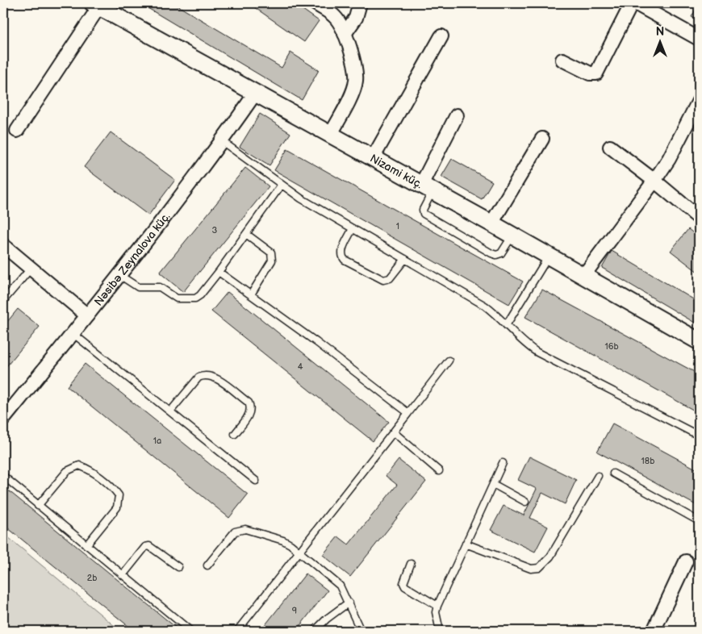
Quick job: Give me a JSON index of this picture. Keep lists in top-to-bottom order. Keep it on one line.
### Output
{"streets":{"street":["Nizami küç.","Nəsibə Zeynalova küç."]},"crossings":[["Nizami küç.","Nəsibə Zeynalova küç."]],"house_numbers":["1","3","16b","4","1a","18b","2b","9"],"north":"top"}
